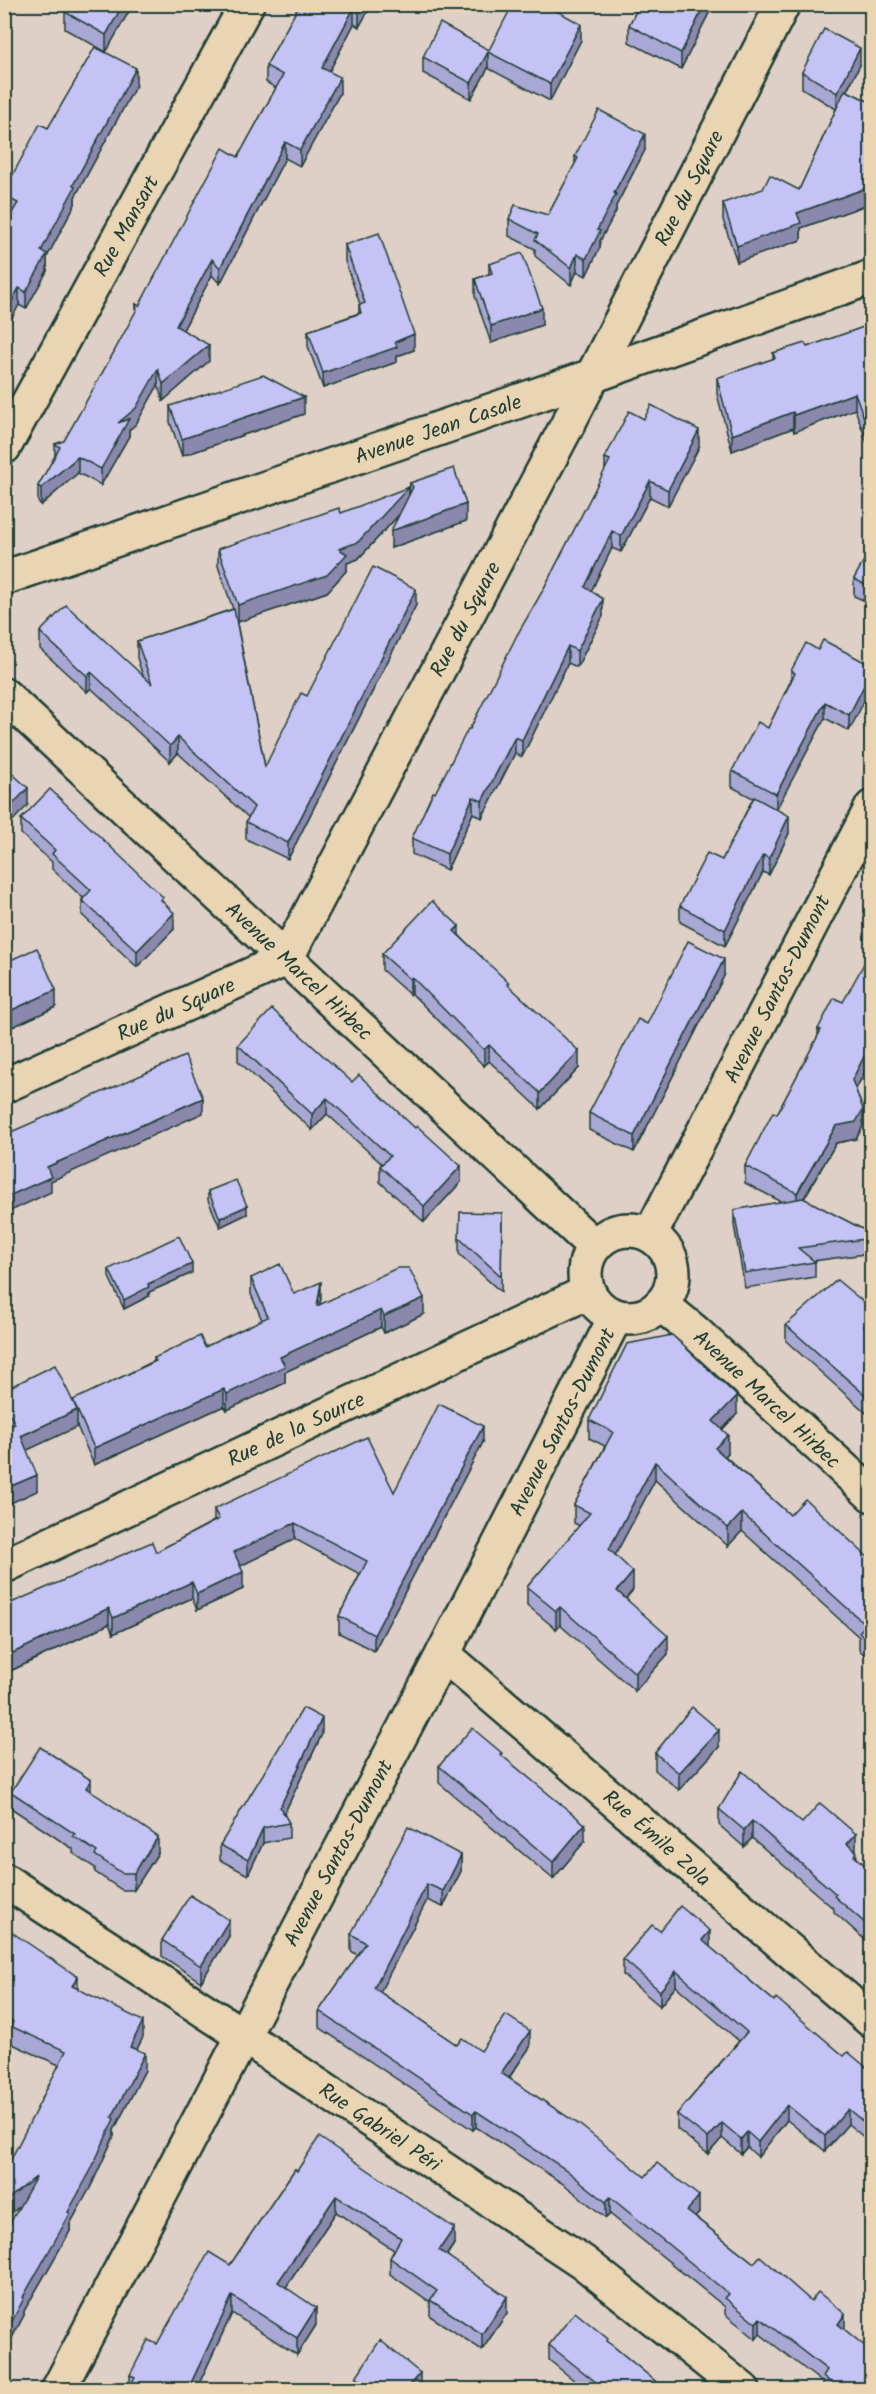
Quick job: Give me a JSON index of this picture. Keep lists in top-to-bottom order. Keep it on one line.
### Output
{"streets":{"street":["Rue du Square","Rue Mansart","Avenue Jean Casale","Avenue Marcel Hirbec","Avenue Santos-Dumont","Rue de la Source","Rue Émile Zola","Rue Gabriel Péri"]},"crossings":[["Rue du Square","Avenue Jean Casale"],["Rue du Square","Avenue Marcel Hirbec"],["Avenue Marcel Hirbec","Avenue Santos-Dumont"],["Avenue Marcel Hirbec","Rue de la Source"],["Avenue Santos-Dumont","Rue de la Source"],["Avenue Santos-Dumont","Rue Émile Zola"],["Avenue Santos-Dumont","Rue Gabriel Péri"]]}
